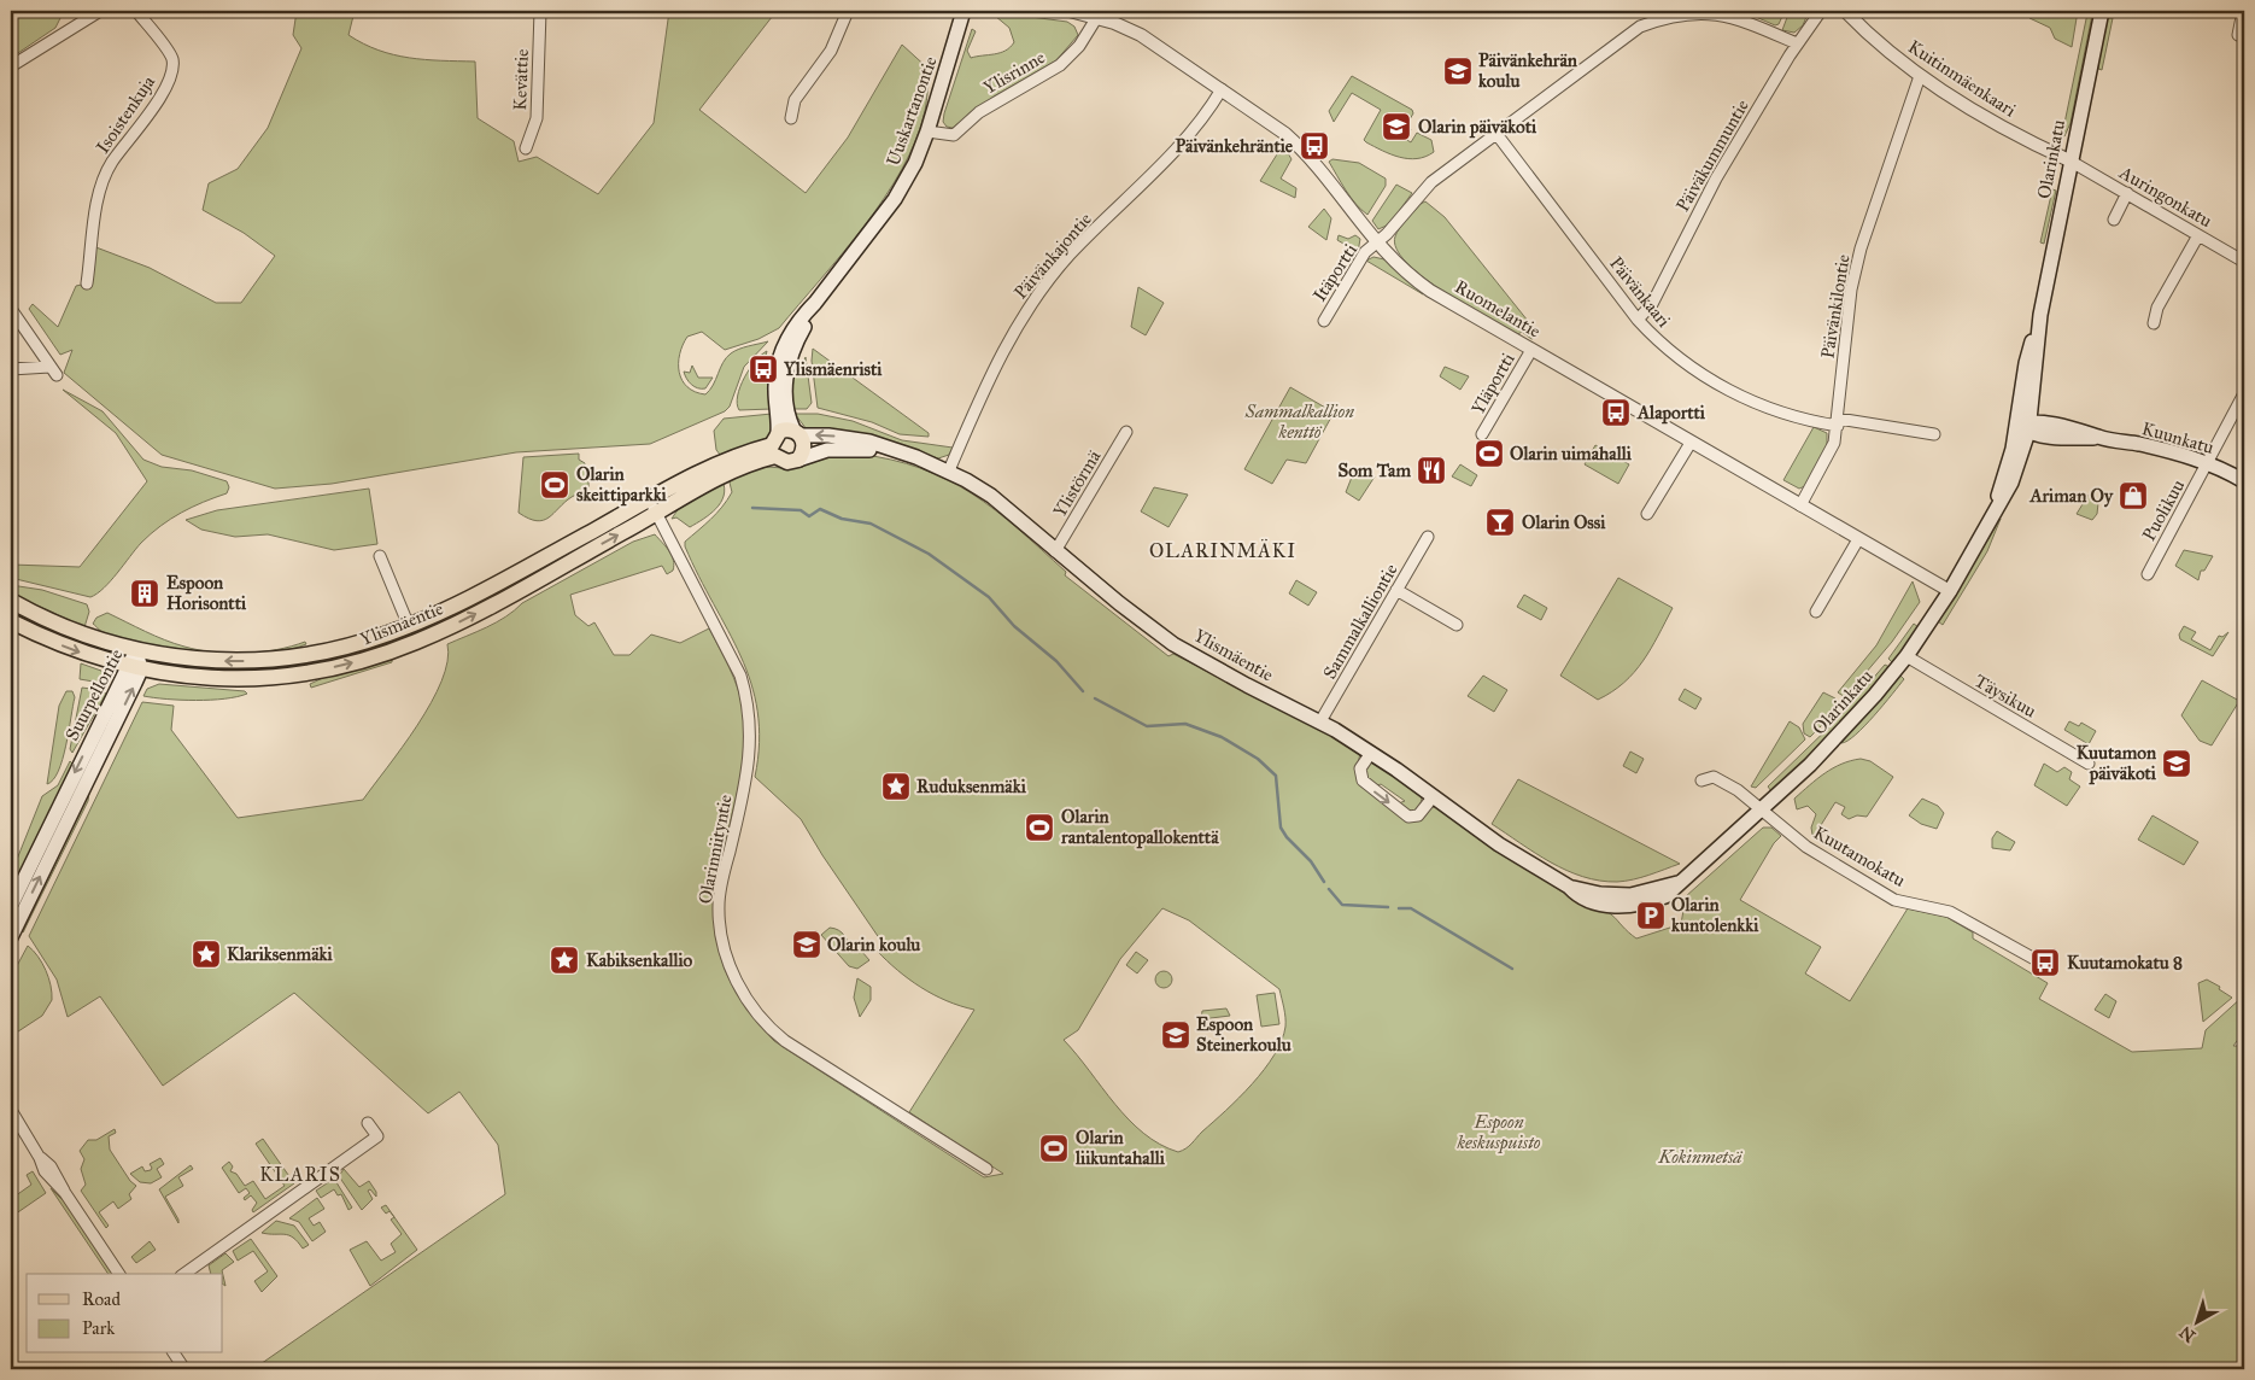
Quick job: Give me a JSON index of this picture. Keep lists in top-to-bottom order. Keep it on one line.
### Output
{"streets":{"main road":["Uuskartanontie","Olarinkatu","Kuunkatu","Ylismäentie","Suurpellontie"],"street":["Ylisrinne","Kuitinmäenkaari","Kevättie","Isoistenkuja","Päiväkummuntie","Auringonkatu","Päivänkajontie","Itäportti","Päivänkaari","Päivänkilontie","Ruomelantie","Yläportti","Ylistörmä","Puolikuu","Sammalkalliontie","Täysikuu","Olarinniityntie","Kuutamokatu"]},"crossings":[["Ylisrinne","Uuskartanontie"],["Ylisrinne","Ruomelantie"],["Kuitinmäenkaari","Olarinkatu"],["Kuitinmäenkaari","Auringonkatu"],["Kuitinmäenkaari","Päivänkilontie"],["Uuskartanontie","Ylismäentie"],["Päiväkummuntie","Päivänkaari"],["Olarinkatu","Auringonkatu"],["Olarinkatu","Ruomelantie"],["Olarinkatu","Kuunkatu"],["Olarinkatu","Ylismäentie"],["Olarinkatu","Täysikuu"],["Olarinkatu","Kuutamokatu"],["Päivänkajontie","Ruomelantie"],["Päivänkajontie","Ylismäentie"],["Itäportti","Ruomelantie"],["Päivänkaari","Päivänkilontie"],["Päivänkilontie","Ruomelantie"],["Ruomelantie","Yläportti"],["Kuunkatu","Puolikuu"],["Ylistörmä","Ylismäentie"],["Sammalkalliontie","Ylismäentie"],["Ylismäentie","Suurpellontie"],["Ylismäentie","Olarinniityntie"]],"districts":["OLARINMÄKI","KLARIS"],"parks":["Sammalkallion kenttö","Espoon keskuspuisto","Kokinmetsä"],"places":{"school or university":["Päivänkehrän koulu","Olarin päiväkoti","Kuutamon päiväkoti","Olarin koulu","Espoon Steinerkoulu"],"bus stop":["Päivänkehräntie","Ylismäenristi","Alaportti","Kuutamokatu 8"],"sports":["Olarin uimahalli","Olarin skeittiparkki","Olarin rantalentopallokenttä","Olarin liikuntahalli"],"restaurant":["Som Tam"],"shop":["Ariman Oy"],"bar":["Olarin Ossi"],"building":["Espoon Horisontti"],"place":["Ruduksenmäki","Klariksenmäki","Kabiksenkallio"],"parking":["Olarin kuntolenkki"]},"legend":["Road","Park"],"north":"bottom left"}
